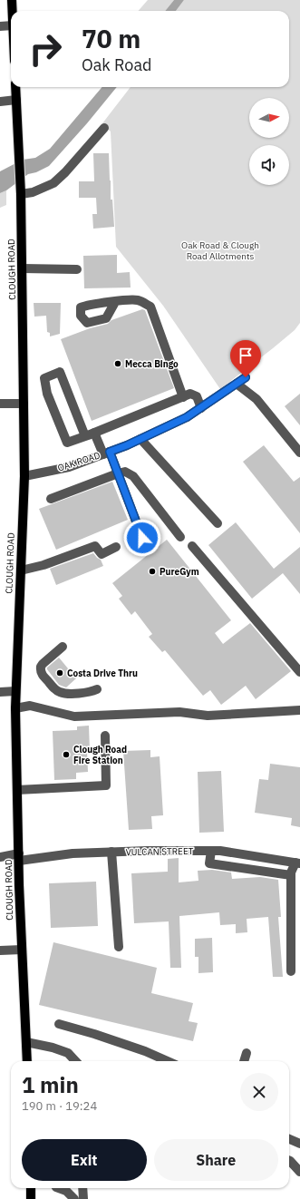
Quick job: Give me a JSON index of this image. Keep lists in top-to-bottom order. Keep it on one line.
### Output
{"streets":{"main road":["CLOUGH ROAD"],"street":["OAK ROAD","VULCAN STREET"]},"crossings":[["CLOUGH ROAD","OAK ROAD"],["CLOUGH ROAD","VULCAN STREET"]],"parks":["Oak Road & Clough Road Allotments"],"places":["Mecca Bingo","PureGym","Costa Drive Thru","Clough Road Fire Station"],"north":"right","page":{"turn":["70 m","Oak Road"],"heading":["1 min","190 m · 19:24"],"buttons":["Exit","Share"]}}
